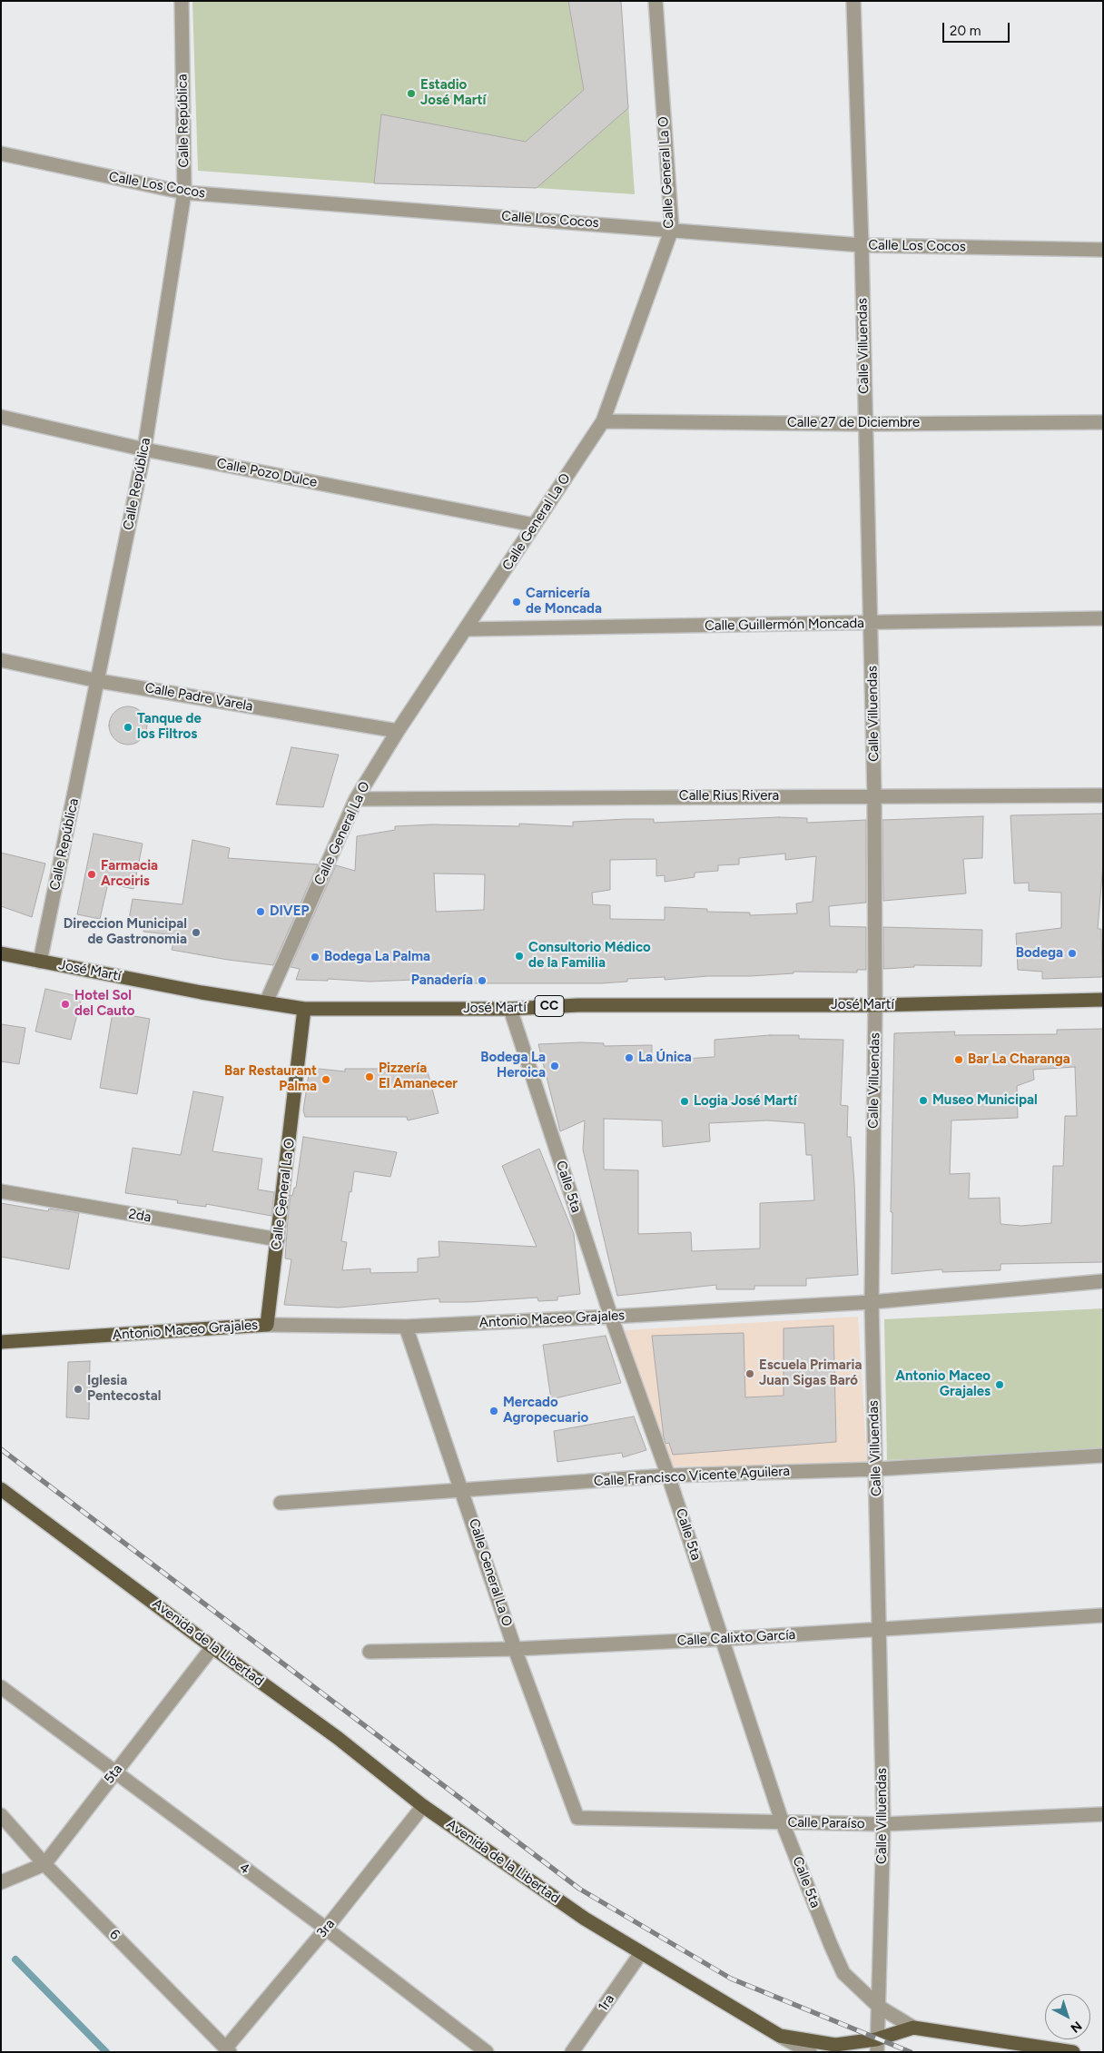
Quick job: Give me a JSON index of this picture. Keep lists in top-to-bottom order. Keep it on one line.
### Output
{"streets":{"main road":["Calle General La O","José Martí","CC","Antonio Maceo Grajales","Avenida de la Libertad"],"street":["Calle República","Calle Los Cocos","Calle Villuendas","Calle 27 de Diciembre","Calle Pozo Dulce","Calle Guillermón Moncada","Calle Padre Varela","Calle Rius Rivera","Calle 5ta","2da","Calle Francisco Vicente Aguilera","Calle Calixto García","5ta","Calle Paraíso","4","3ra","6","1ra"]},"crossings":[["Calle República","Calle Los Cocos"],["Calle República","Calle Pozo Dulce"],["Calle República","Calle Padre Varela"],["Calle República","José Martí"],["Calle General La O","Calle Los Cocos"],["Calle General La O","Calle 27 de Diciembre"],["Calle General La O","Calle Pozo Dulce"],["Calle General La O","Calle Guillermón Moncada"],["Calle General La O","Calle Padre Varela"],["Calle General La O","Calle Rius Rivera"],["Calle General La O","José Martí"],["Calle General La O","2da"],["Calle General La O","Antonio Maceo Grajales"],["Calle General La O","Calle Francisco Vicente Aguilera"],["Calle General La O","Calle Calixto García"],["Calle General La O","Calle Paraíso"],["Calle Los Cocos","Calle Villuendas"],["Calle Villuendas","Calle 27 de Diciembre"],["Calle Villuendas","Calle Guillermón Moncada"],["Calle Villuendas","Calle Rius Rivera"],["Calle Villuendas","José Martí"],["Calle Villuendas","Calle 5ta"],["Calle Villuendas","Antonio Maceo Grajales"],["Calle Villuendas","Calle Francisco Vicente Aguilera"],["Calle Villuendas","Calle Calixto García"],["Calle Villuendas","Avenida de la Libertad"],["Calle Villuendas","Calle Paraíso"],["José Martí","Calle 5ta"],["Calle 5ta","Antonio Maceo Grajales"],["Calle 5ta","Calle Francisco Vicente Aguilera"],["Calle 5ta","Calle Calixto García"],["Calle 5ta","Avenida de la Libertad"],["Calle 5ta","Calle Paraíso"],["Avenida de la Libertad","5ta"],["Avenida de la Libertad","3ra"],["Avenida de la Libertad","1ra"],["5ta","4"],["5ta","6"],["4","3ra"],["3ra","6"]],"places":["Estadio José Martí","Carnicería de Moncada","Tanque de los Filtros","Farmacia Arcoiris","DIVEP","Direccion Municipal de Gastronomia","Bodega","Consultorio Médico de la Familia","Bodega La Palma","Panadería","Hotel Sol del Cauto","La Única","Bar La Charanga","Bodega La Heroica","Pizzería El Amanecer","Bar Restaurant Palma","Museo Municipal","Logia José Martí","Escuela Primaria Juan Sigas Baró","Antonio Maceo Grajales","Iglesia Pentecostal","Mercado Agropecuario"],"scale_bar":"20 m","north":"bottom right"}
